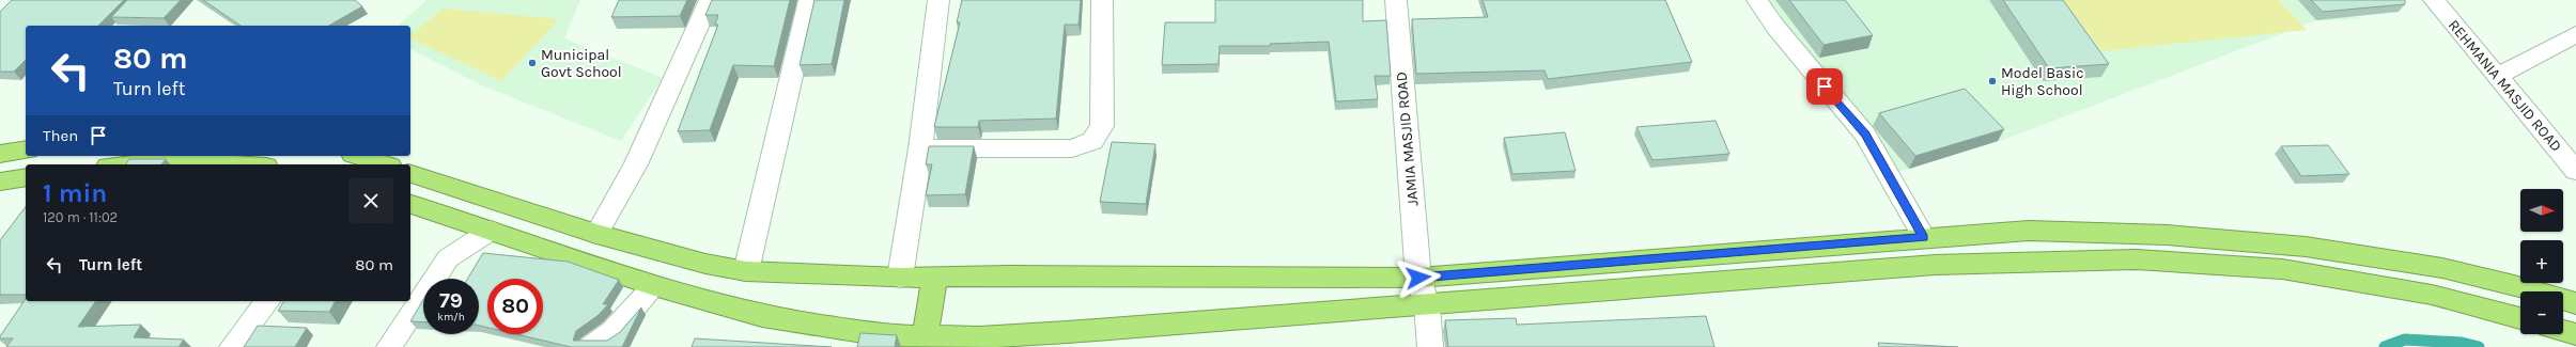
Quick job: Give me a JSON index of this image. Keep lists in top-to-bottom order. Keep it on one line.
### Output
{"streets":{"street":["REHMANIA MASJID ROAD","JAMIA MASJID ROAD"]},"places":["Municipal Govt School","Model Basic High School"],"north":"right","page":{"turn":["80 m","Turn left"],"then":"Then","heading":["1 min","120 m · 11:02"],"map_buttons":["+","−"],"list":[{"name":"Turn left","value":"80 m"}],"speed":"79 km/h","limit":"80"}}
